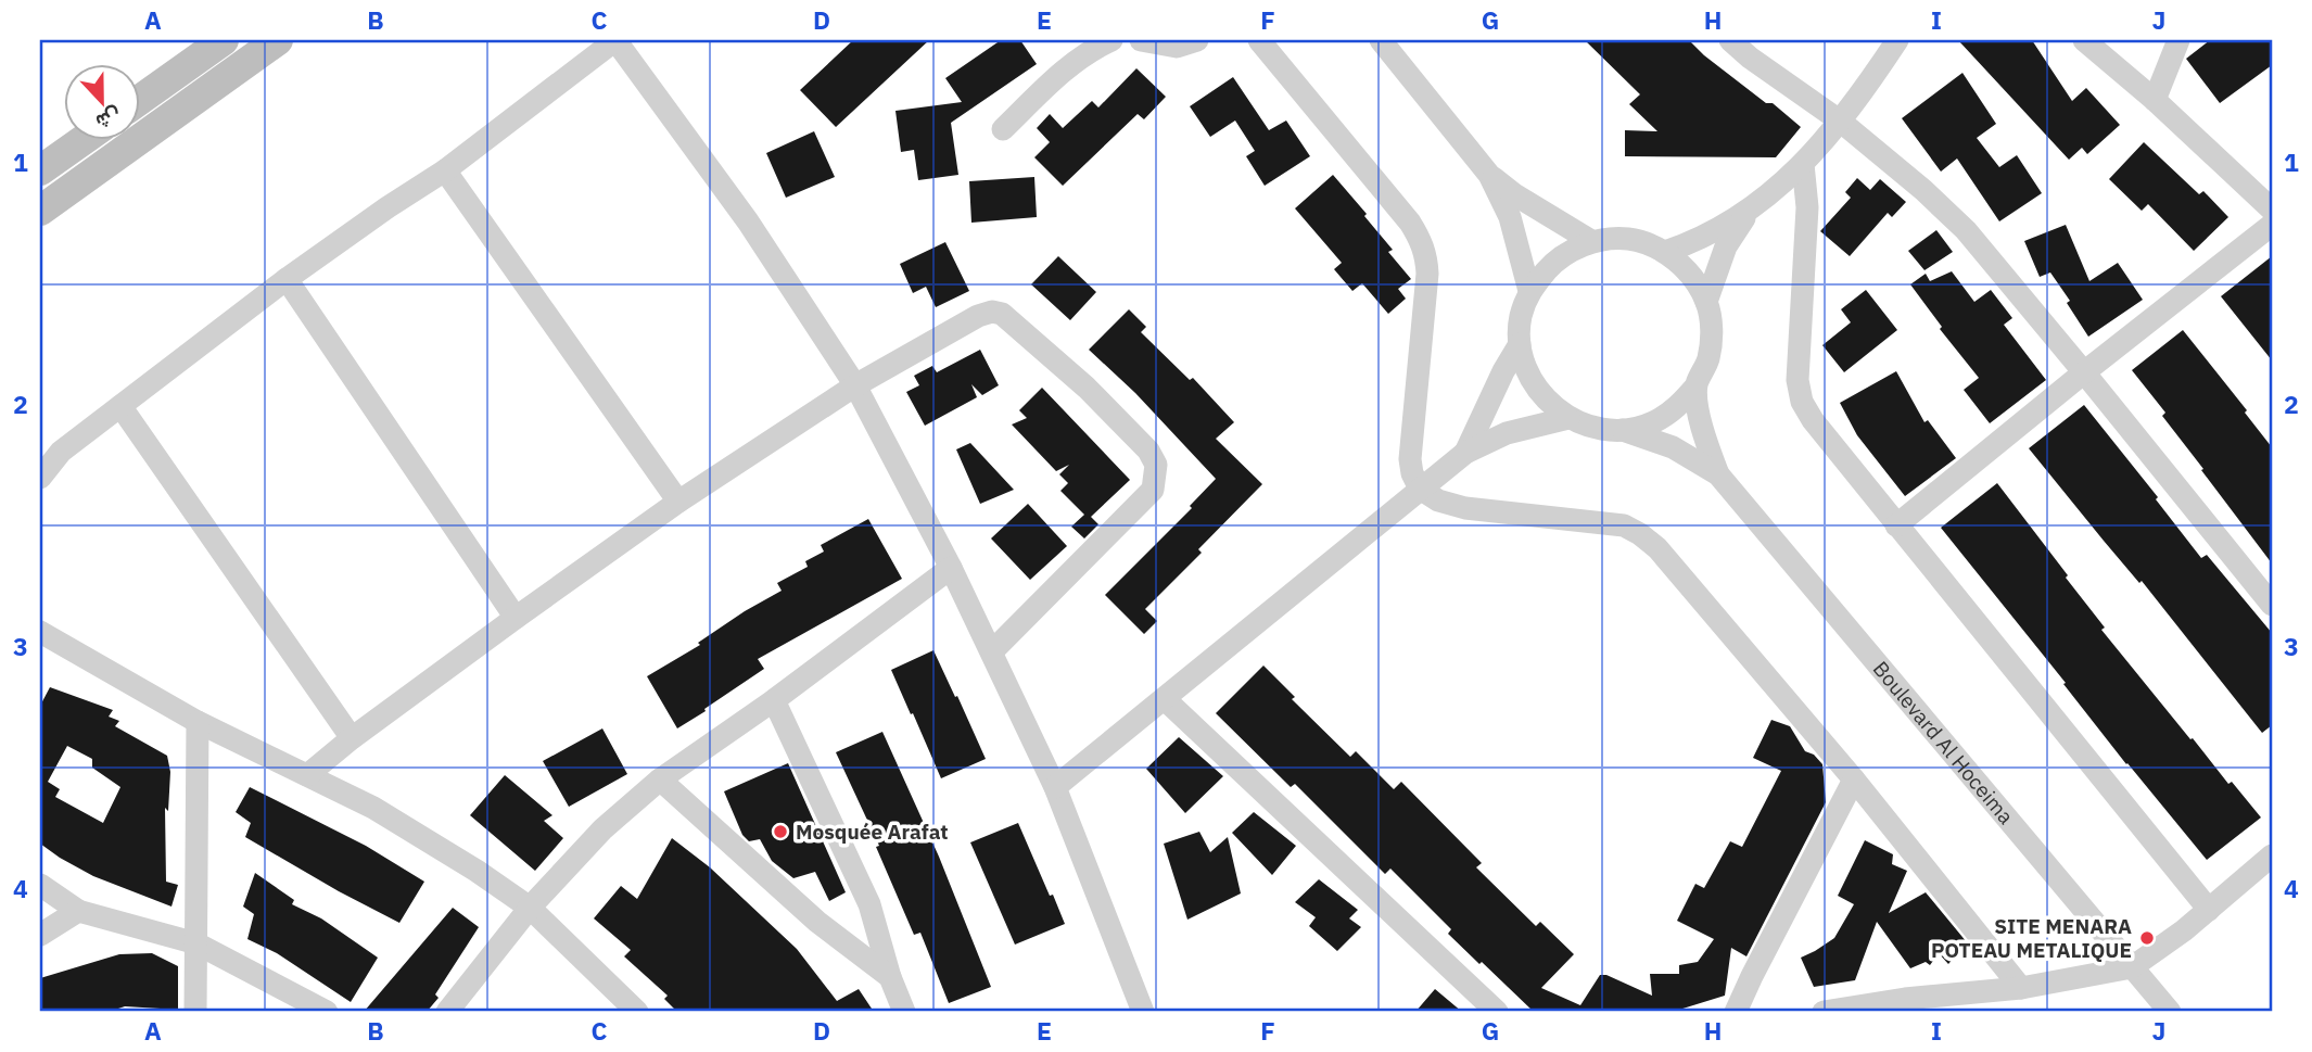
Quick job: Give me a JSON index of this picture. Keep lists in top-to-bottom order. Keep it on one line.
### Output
{"streets":{"street":["Boulevard Al Hoceima"]},"places":["Mosquée Arafat","SITE MENARA POTEAU METALIQUE"],"north":"bottom","grid":{"columns":["A","B","C","D","E","F","G","H","I","J"],"rows":["1","2","3","4"]}}
